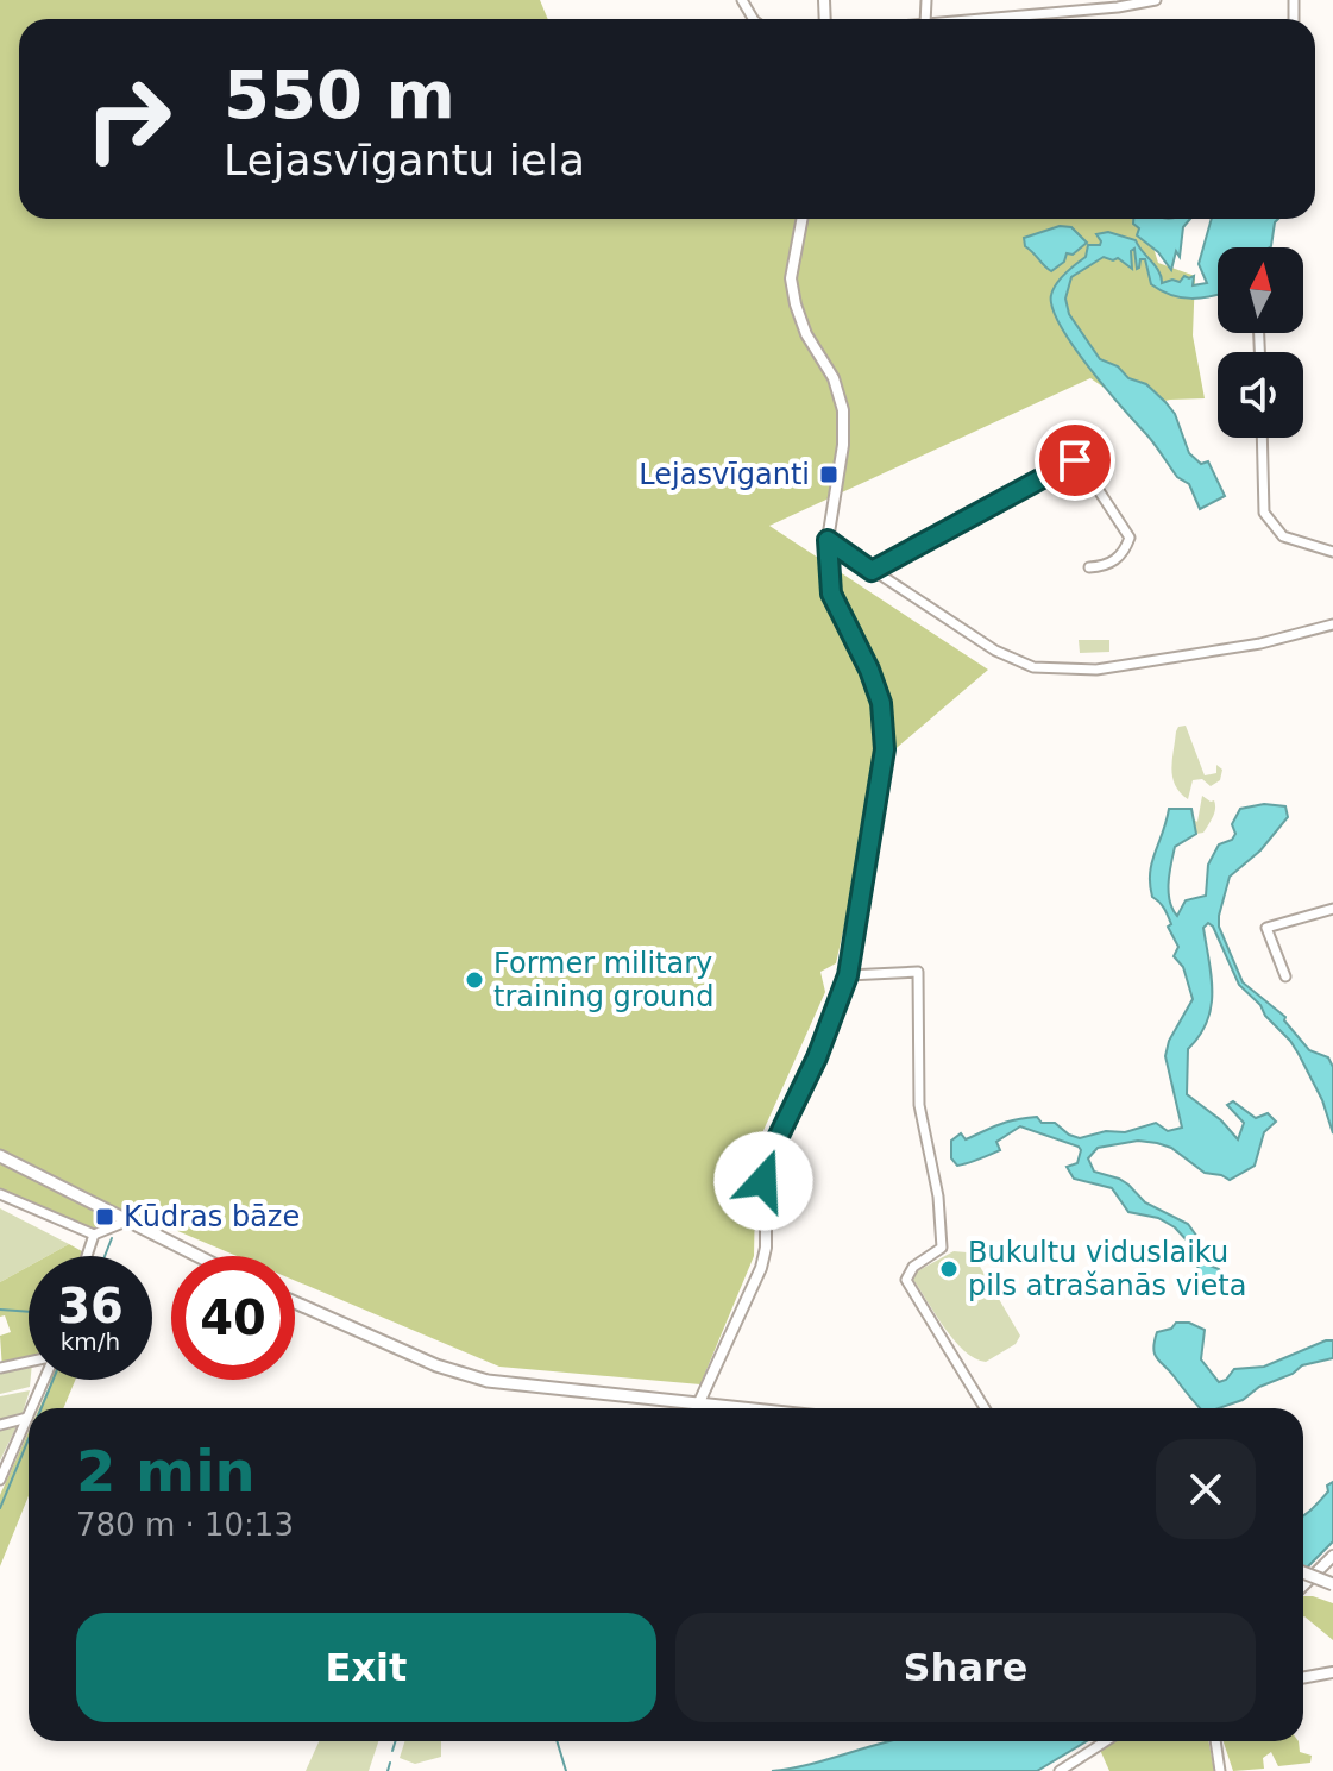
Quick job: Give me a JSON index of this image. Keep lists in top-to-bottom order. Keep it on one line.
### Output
{"places":{"transit":["Lejasvīganti","Kūdras bāze"],"other":["Former military training ground","Bukultu viduslaiku pils atrašanās vieta"]},"north":"top","page":{"turn":["550 m","Lejasvīgantu iela"],"speed":"36 km/h","limit":"40","heading":["2 min","780 m · 10:13"],"buttons":["Exit","Share"]}}
